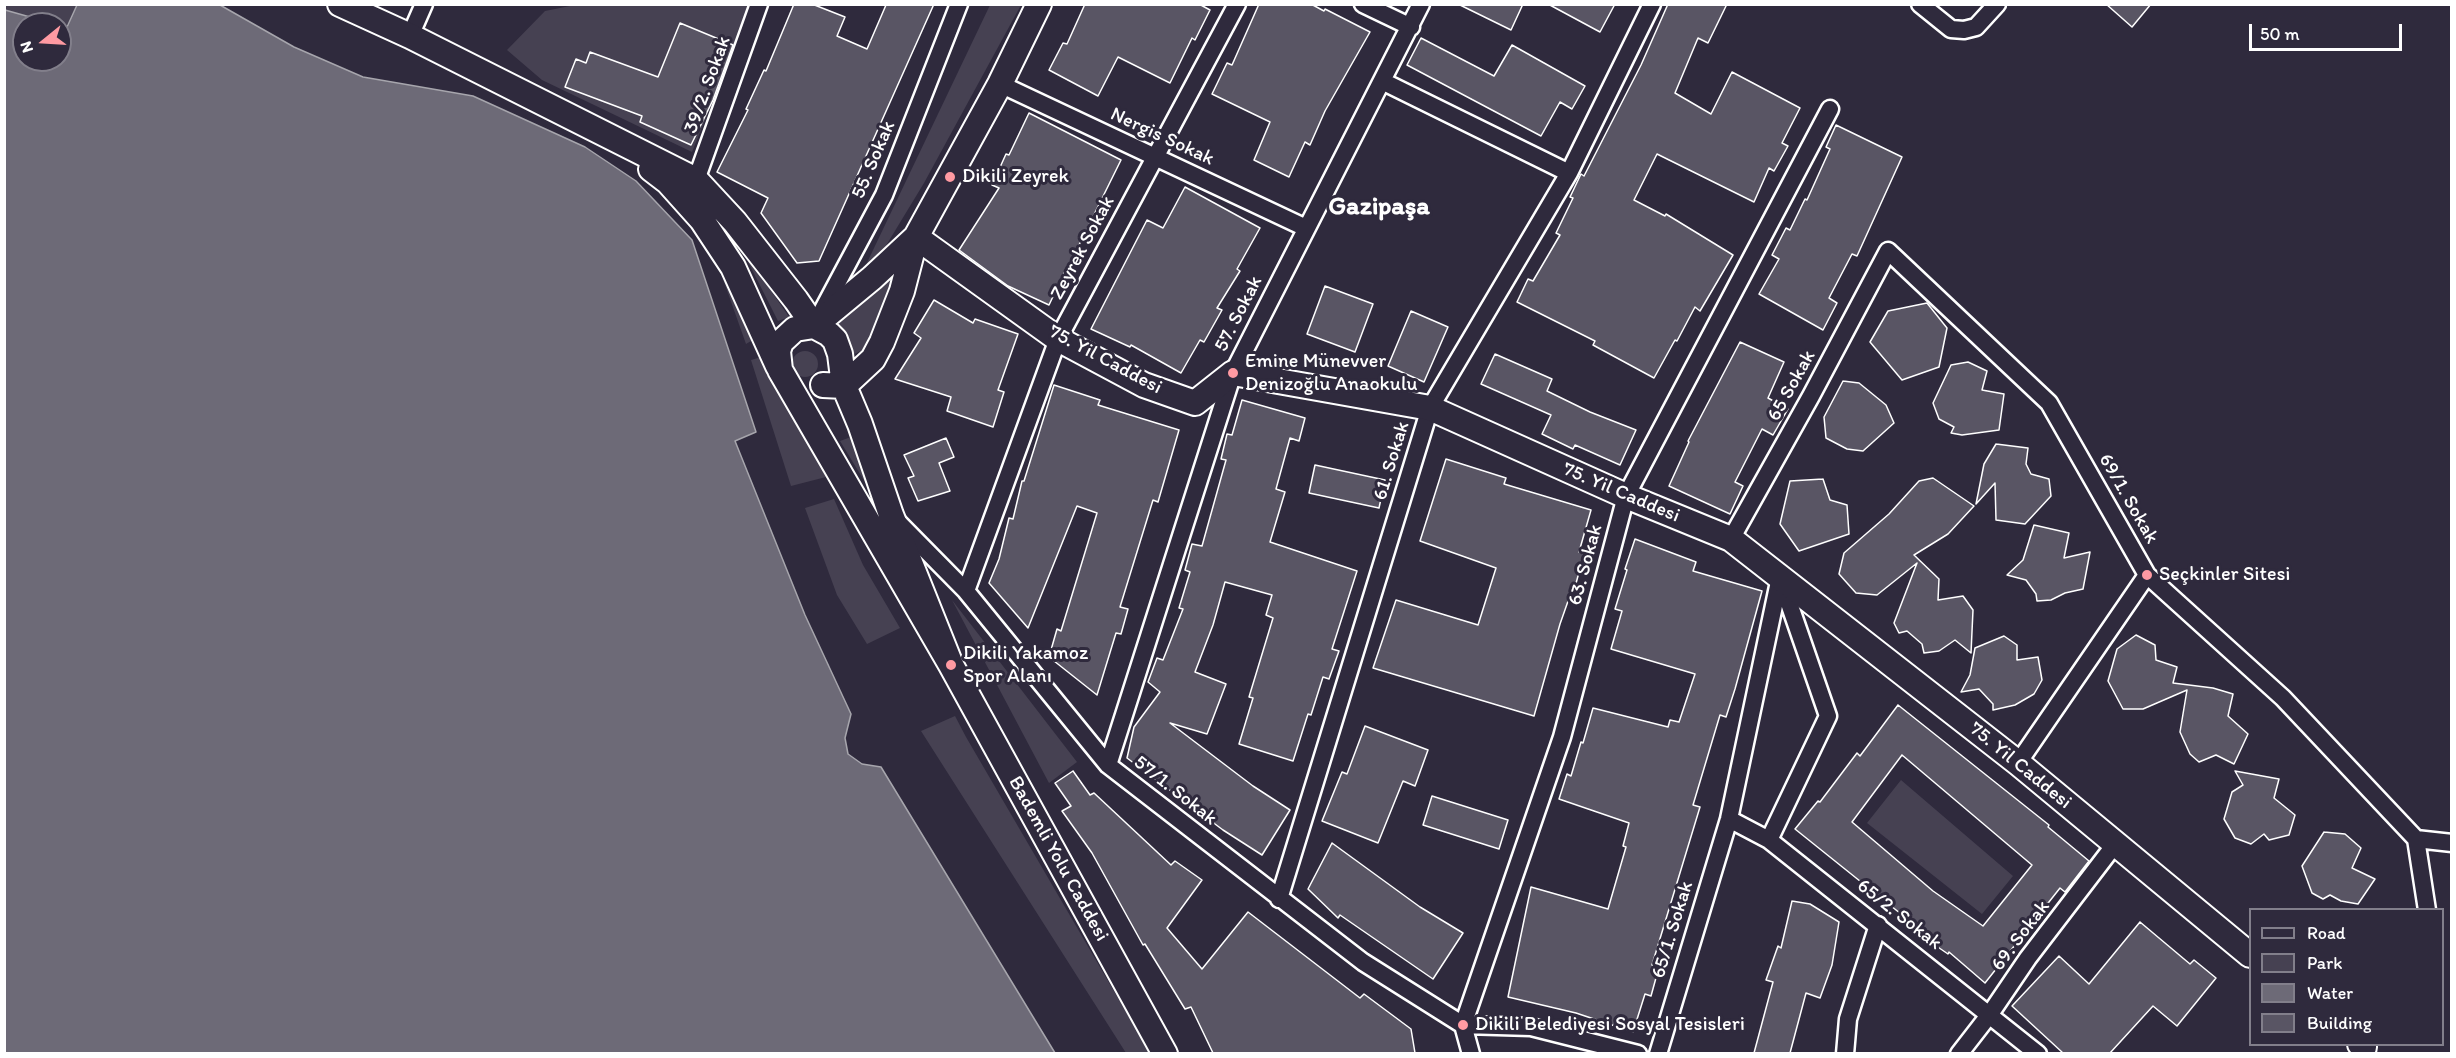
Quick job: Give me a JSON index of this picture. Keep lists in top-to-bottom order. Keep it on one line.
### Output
{"streets":{"main road":["75. Yil Caddesi","Bademli Yolu Caddesi"],"street":["39/2. Sokak","Nergis Sokak","55. Sokak","Zeyrek Sokak","57. Sokak","65 Sokak","61. Sokak","69/1. Sokak","63. Sokak","57/1. Sokak","65/2. Sokak","65/1. Sokak","69. Sokak"]},"crossings":[["Nergis Sokak","Zeyrek Sokak"],["Nergis Sokak","57. Sokak"],["Zeyrek Sokak","75. Yil Caddesi"],["Zeyrek Sokak","57/1. Sokak"],["57. Sokak","75. Yil Caddesi"],["57. Sokak","57/1. Sokak"],["75. Yil Caddesi","65 Sokak"],["75. Yil Caddesi","61. Sokak"],["75. Yil Caddesi","63. Sokak"],["75. Yil Caddesi","65/1. Sokak"],["75. Yil Caddesi","69. Sokak"],["65 Sokak","69/1. Sokak"],["61. Sokak","57/1. Sokak"],["63. Sokak","57/1. Sokak"],["65/2. Sokak","65/1. Sokak"],["65/2. Sokak","69. Sokak"]],"districts":["Gazipaşa"],"places":["Dikili Zeyrek","Emine Münevver Denizoğlu Anaokulu","Seçkinler Sitesi","Dikili Yakamoz Spor Alanı","Dikili Belediyesi Sosyal Tesisleri"],"legend":["Road","Park","Water","Building"],"scale_bar":"50 m","north":"left"}
